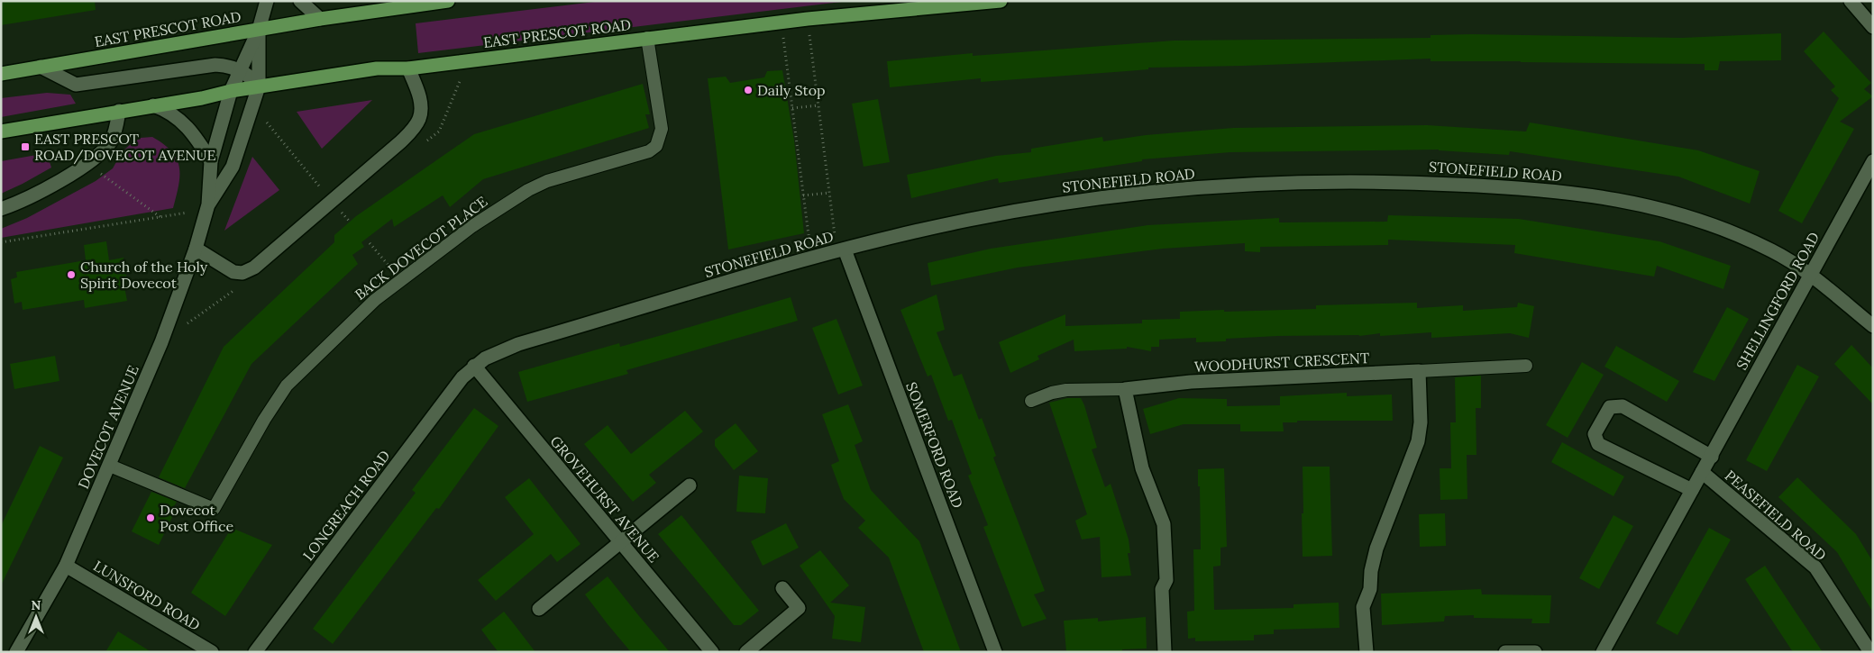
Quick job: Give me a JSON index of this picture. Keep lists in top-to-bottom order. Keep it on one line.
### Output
{"streets":{"highway":["EAST PRESCOT ROAD"],"street":["STONEFIELD ROAD","SHELLINGFORD ROAD","WOODHURST CRESCENT","DOVECOT AVENUE","SOMERFORD ROAD","GROVEHURST AVENUE","LONGREACH ROAD","PEASEFIELD ROAD","LUNSFORD ROAD"],"lane":["BACK DOVECOT PLACE"]},"crossings":[["EAST PRESCOT ROAD","BACK DOVECOT PLACE"],["EAST PRESCOT ROAD","DOVECOT AVENUE"],["STONEFIELD ROAD","SHELLINGFORD ROAD"],["STONEFIELD ROAD","SOMERFORD ROAD"],["STONEFIELD ROAD","GROVEHURST AVENUE"],["STONEFIELD ROAD","LONGREACH ROAD"],["BACK DOVECOT PLACE","DOVECOT AVENUE"],["SHELLINGFORD ROAD","PEASEFIELD ROAD"],["DOVECOT AVENUE","LUNSFORD ROAD"]],"places":{"other":["Daily Stop","Church of the Holy Spirit Dovecot","Dovecot Post Office"],"transit":["EAST PRESCOT ROAD/DOVECOT AVENUE"]},"north":"top"}
